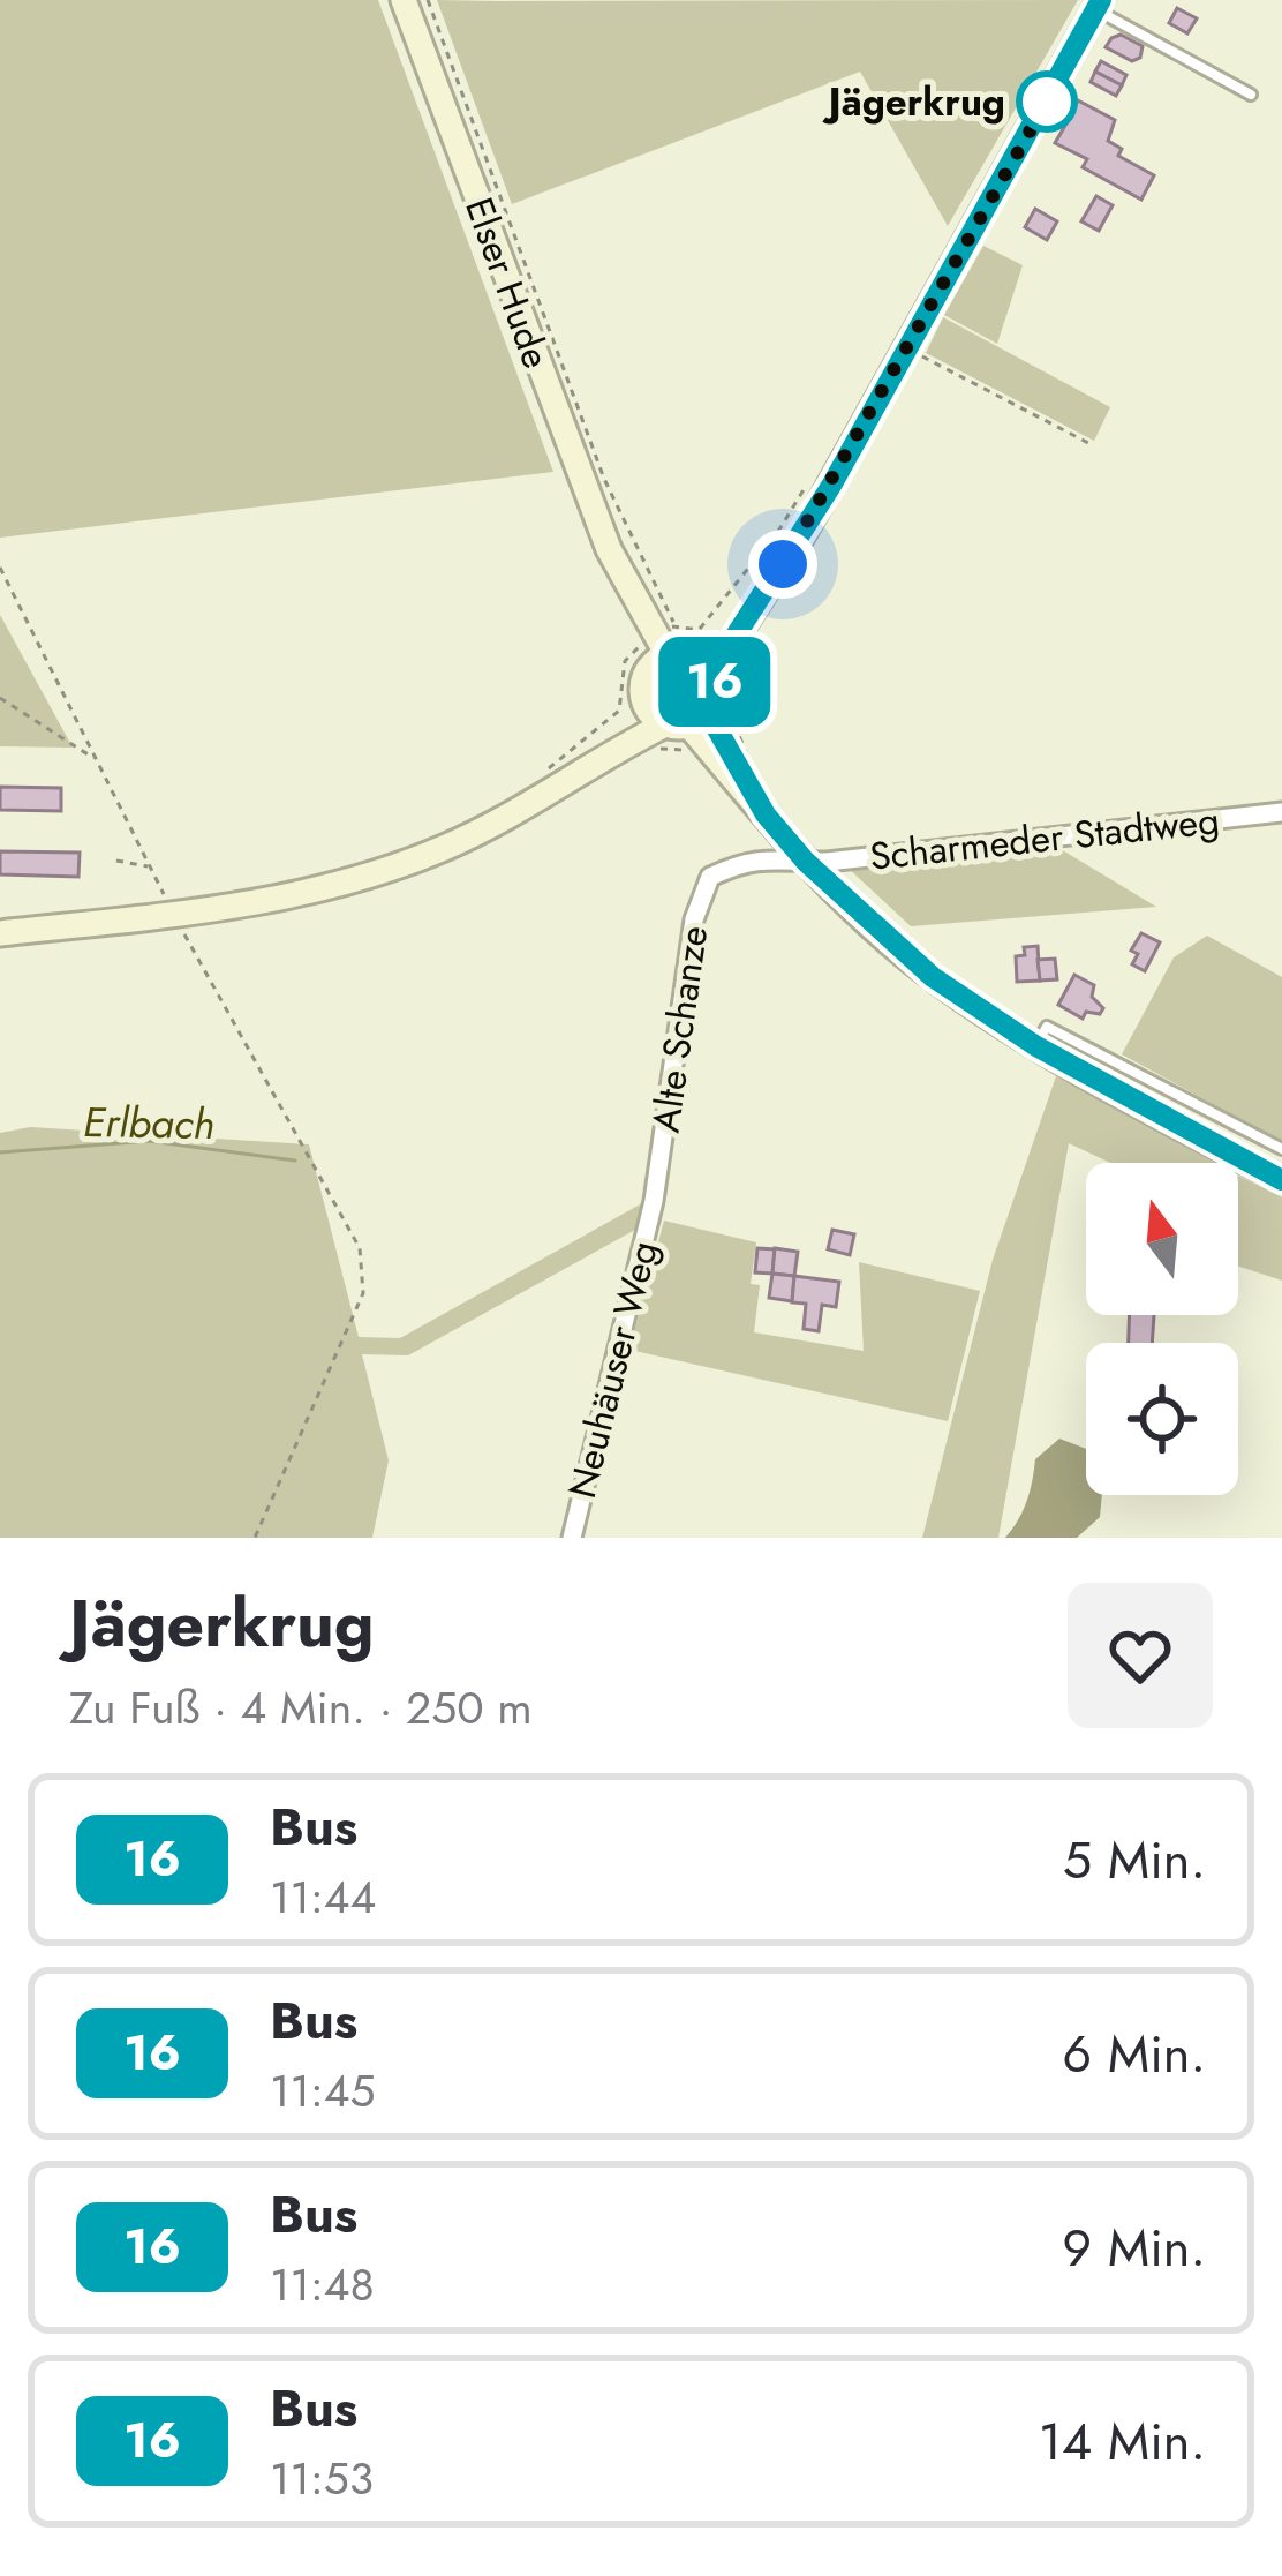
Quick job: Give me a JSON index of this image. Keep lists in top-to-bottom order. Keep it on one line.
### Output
{"streets":{"street":["Elser Hude","Scharmeder Stadtweg","Alte Schanze","Neuhäuser Weg"]},"crossings":[["Scharmeder Stadtweg","Alte Schanze"],["Alte Schanze","Neuhäuser Weg"]],"water":["Erlbach"],"places":["Jägerkrug"],"lines":["bus line 16"],"north":"top","page":{"on_map":"16","heading":["Jägerkrug","Zu Fuß · 4 Min. · 250 m"],"list":[{"mark":"16","name":"Bus","note":"11:44","value":"5 Min."},{"mark":"16","name":"Bus","note":"11:45","value":"6 Min."},{"mark":"16","name":"Bus","note":"11:48","value":"9 Min."},{"mark":"16","name":"Bus","note":"11:53","value":"14 Min."}]}}
